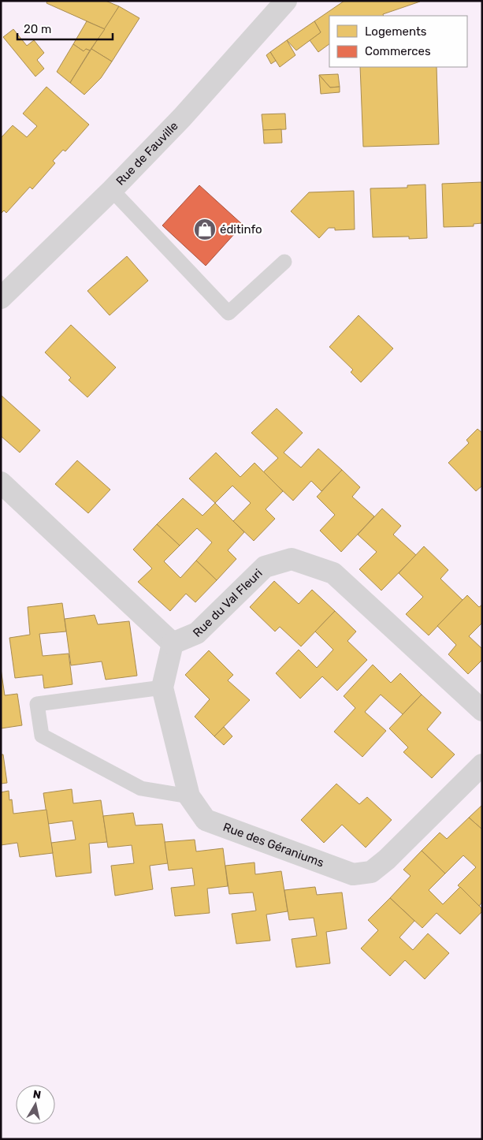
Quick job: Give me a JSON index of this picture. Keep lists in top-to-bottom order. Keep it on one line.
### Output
{"streets":{"street":["Rue de Fauville","Rue du Val Fleuri","Rue des Géraniums"]},"crossings":[["Rue du Val Fleuri","Rue des Géraniums"]],"places":{"shop":["éditinfo"]},"legend":["Logements","Commerces"],"scale_bar":"20 m","north":"top"}
